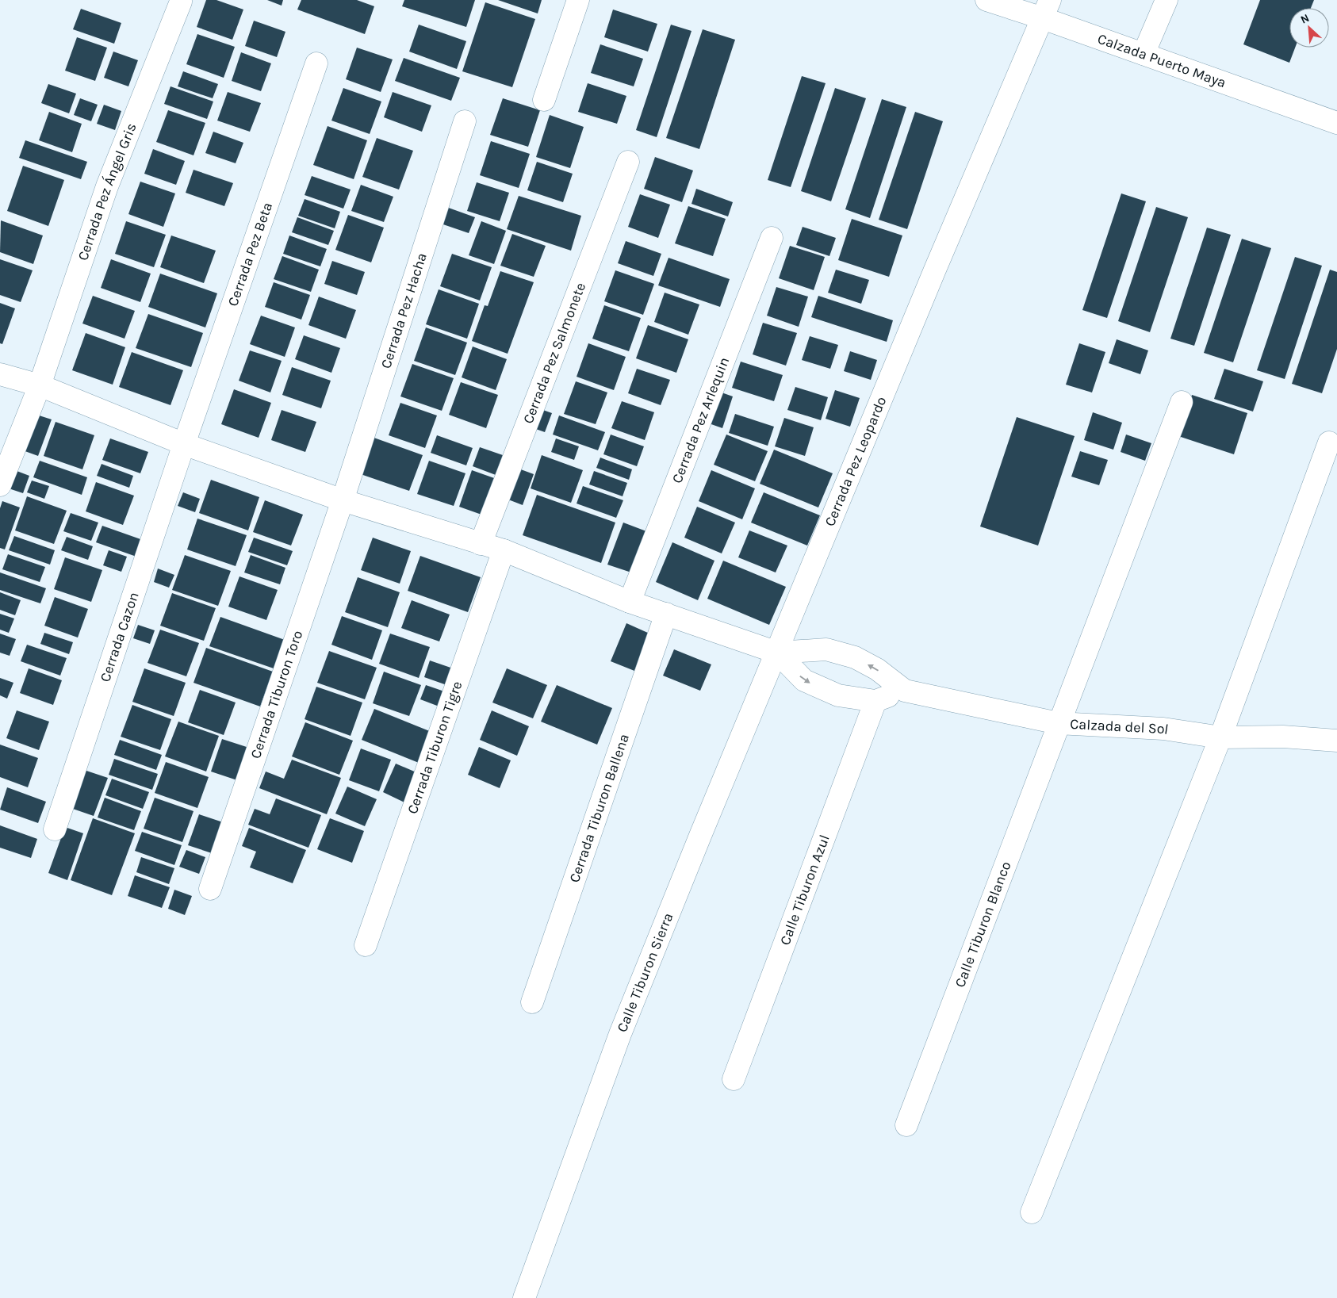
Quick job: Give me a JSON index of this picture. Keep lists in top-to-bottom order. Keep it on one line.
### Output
{"streets":{"street":["Calzada Puerto Maya","Cerrada Pez Ángel Gris","Cerrada Pez Beta","Cerrada Pez Hacha","Cerrada Pez Salmonete","Cerrada Pez Arlequin","Cerrada Pez Leopardo","Cerrada Cazon","Cerrada Tiburon Toro","Calzada del Sol","Cerrada Tiburon Tigre","Cerrada Tiburon Ballena","Calle Tiburon Azul","Calle Tiburon Blanco","Calle Tiburon Sierra"]},"crossings":[["Calzada Puerto Maya","Cerrada Pez Leopardo"],["Cerrada Pez Beta","Cerrada Cazon"],["Cerrada Pez Hacha","Cerrada Tiburon Toro"],["Cerrada Pez Leopardo","Calle Tiburon Sierra"],["Calzada del Sol","Calle Tiburon Blanco"]],"north":"top left"}
